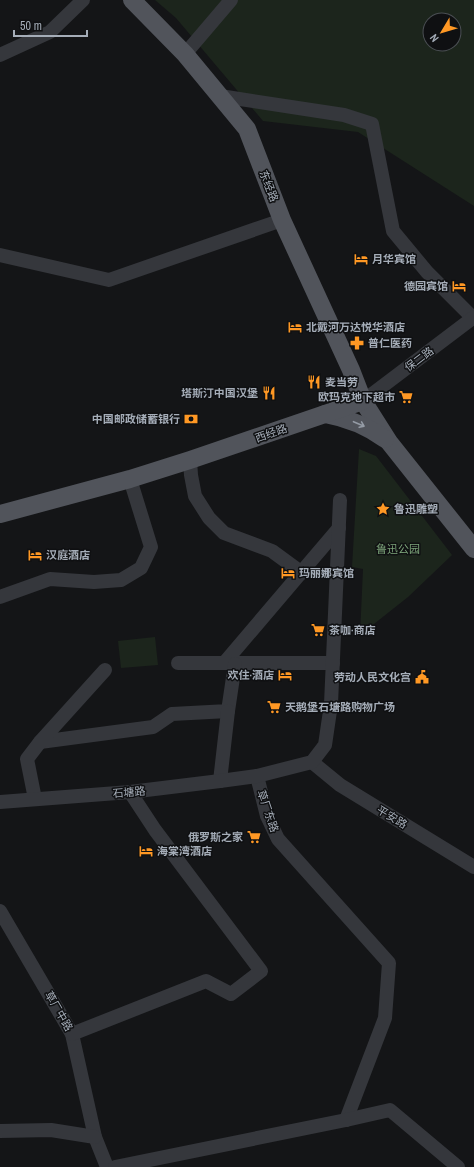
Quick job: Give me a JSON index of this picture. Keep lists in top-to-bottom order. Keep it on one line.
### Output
{"streets":{"main road":["东经路","西经路"],"street":["保二路","石塘路","草厂东路","平安路","草厂中路"]},"crossings":[["东经路","保二路"],["东经路","西经路"],["保二路","西经路"],["石塘路","草厂东路"],["草厂东路","平安路"]],"parks":["鲁迅公园"],"places":{"hotel":["月华宾馆","德园宾馆","北戴河万达悦华酒店","汉庭酒店","玛丽娜宾馆","欢住·酒店","海棠湾酒店"],"pharmacy":["普仁医药"],"restaurant":["麦当劳","塔斯汀中国汉堡"],"supermarket":["欧玛克地下超市","茶咖·商店","天鹅堡石塘路购物广场","俄罗斯之家"],"bank":["中国邮政储蓄银行"],"place":["鲁迅雕塑"],"public building":["劳动人民文化宫"]},"scale_bar":"50 m","north":"bottom left"}
